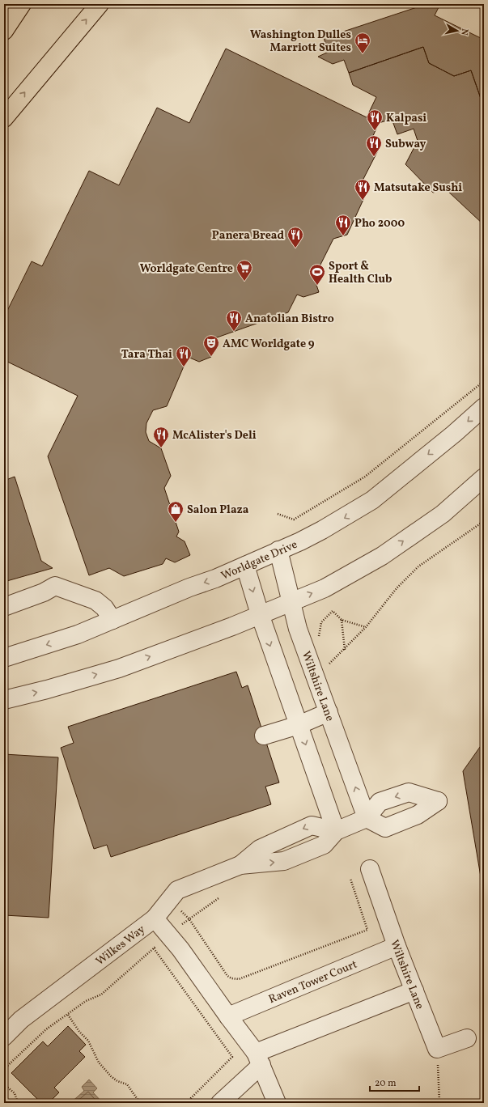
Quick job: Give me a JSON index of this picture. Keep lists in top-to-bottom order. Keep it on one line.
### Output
{"streets":{"street":["Worldgate Drive","Wiltshire Lane","Wilkes Way","Raven Tower Court"]},"crossings":[["Worldgate Drive","Wiltshire Lane"],["Wiltshire Lane","Wilkes Way"],["Wiltshire Lane","Raven Tower Court"]],"places":{"hotel":["Washington Dulles Marriott Suites"],"restaurant":["Kalpasi","Subway","Matsutake Sushi","Pho 2000","Panera Bread","Anatolian Bistro","Tara Thai","McAlister's Deli"],"supermarket":["Worldgate Centre"],"sports":["Sport & Health Club"],"theatre":["AMC Worldgate 9"],"shop":["Salon Plaza"]},"scale_bar":"20 m","north":"right"}
